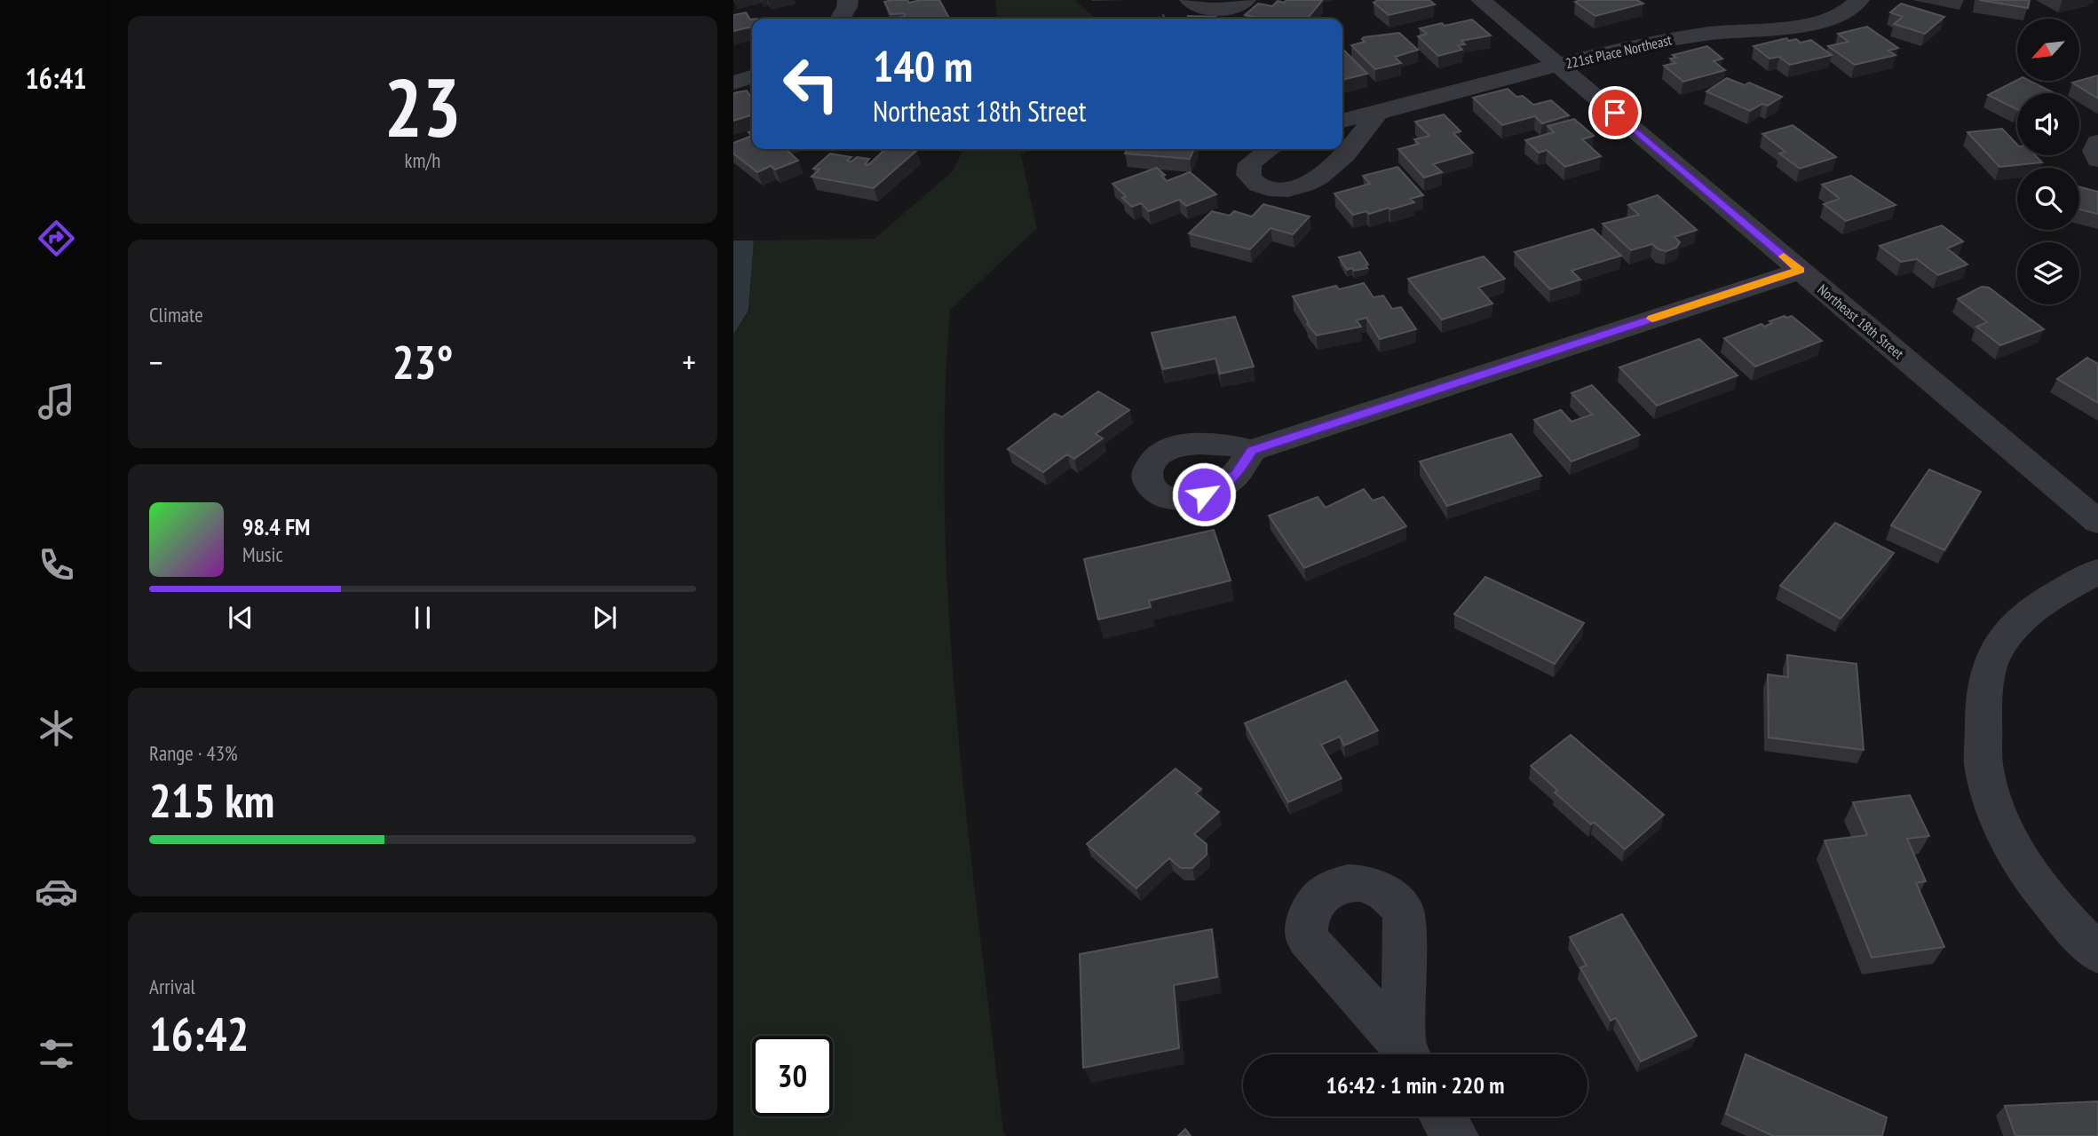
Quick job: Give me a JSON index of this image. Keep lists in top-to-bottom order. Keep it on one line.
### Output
{"streets":{"street":["221st Place Northeast","Northeast 18th Street"]},"crossings":[["221st Place Northeast","Northeast 18th Street"]],"north":"bottom left","page":{"tabs":"16:41","tile":[["23","km/h"],"Climate",["Range · 43%","215 km"],["Arrival","16:42"]],"turn":["140 m","Northeast 18th Street"],"heat":["−","23°","+"],"song":["98.4 FM","Music"],"limit":"30","trip":"16:42 · 1 min · 220 m"}}
